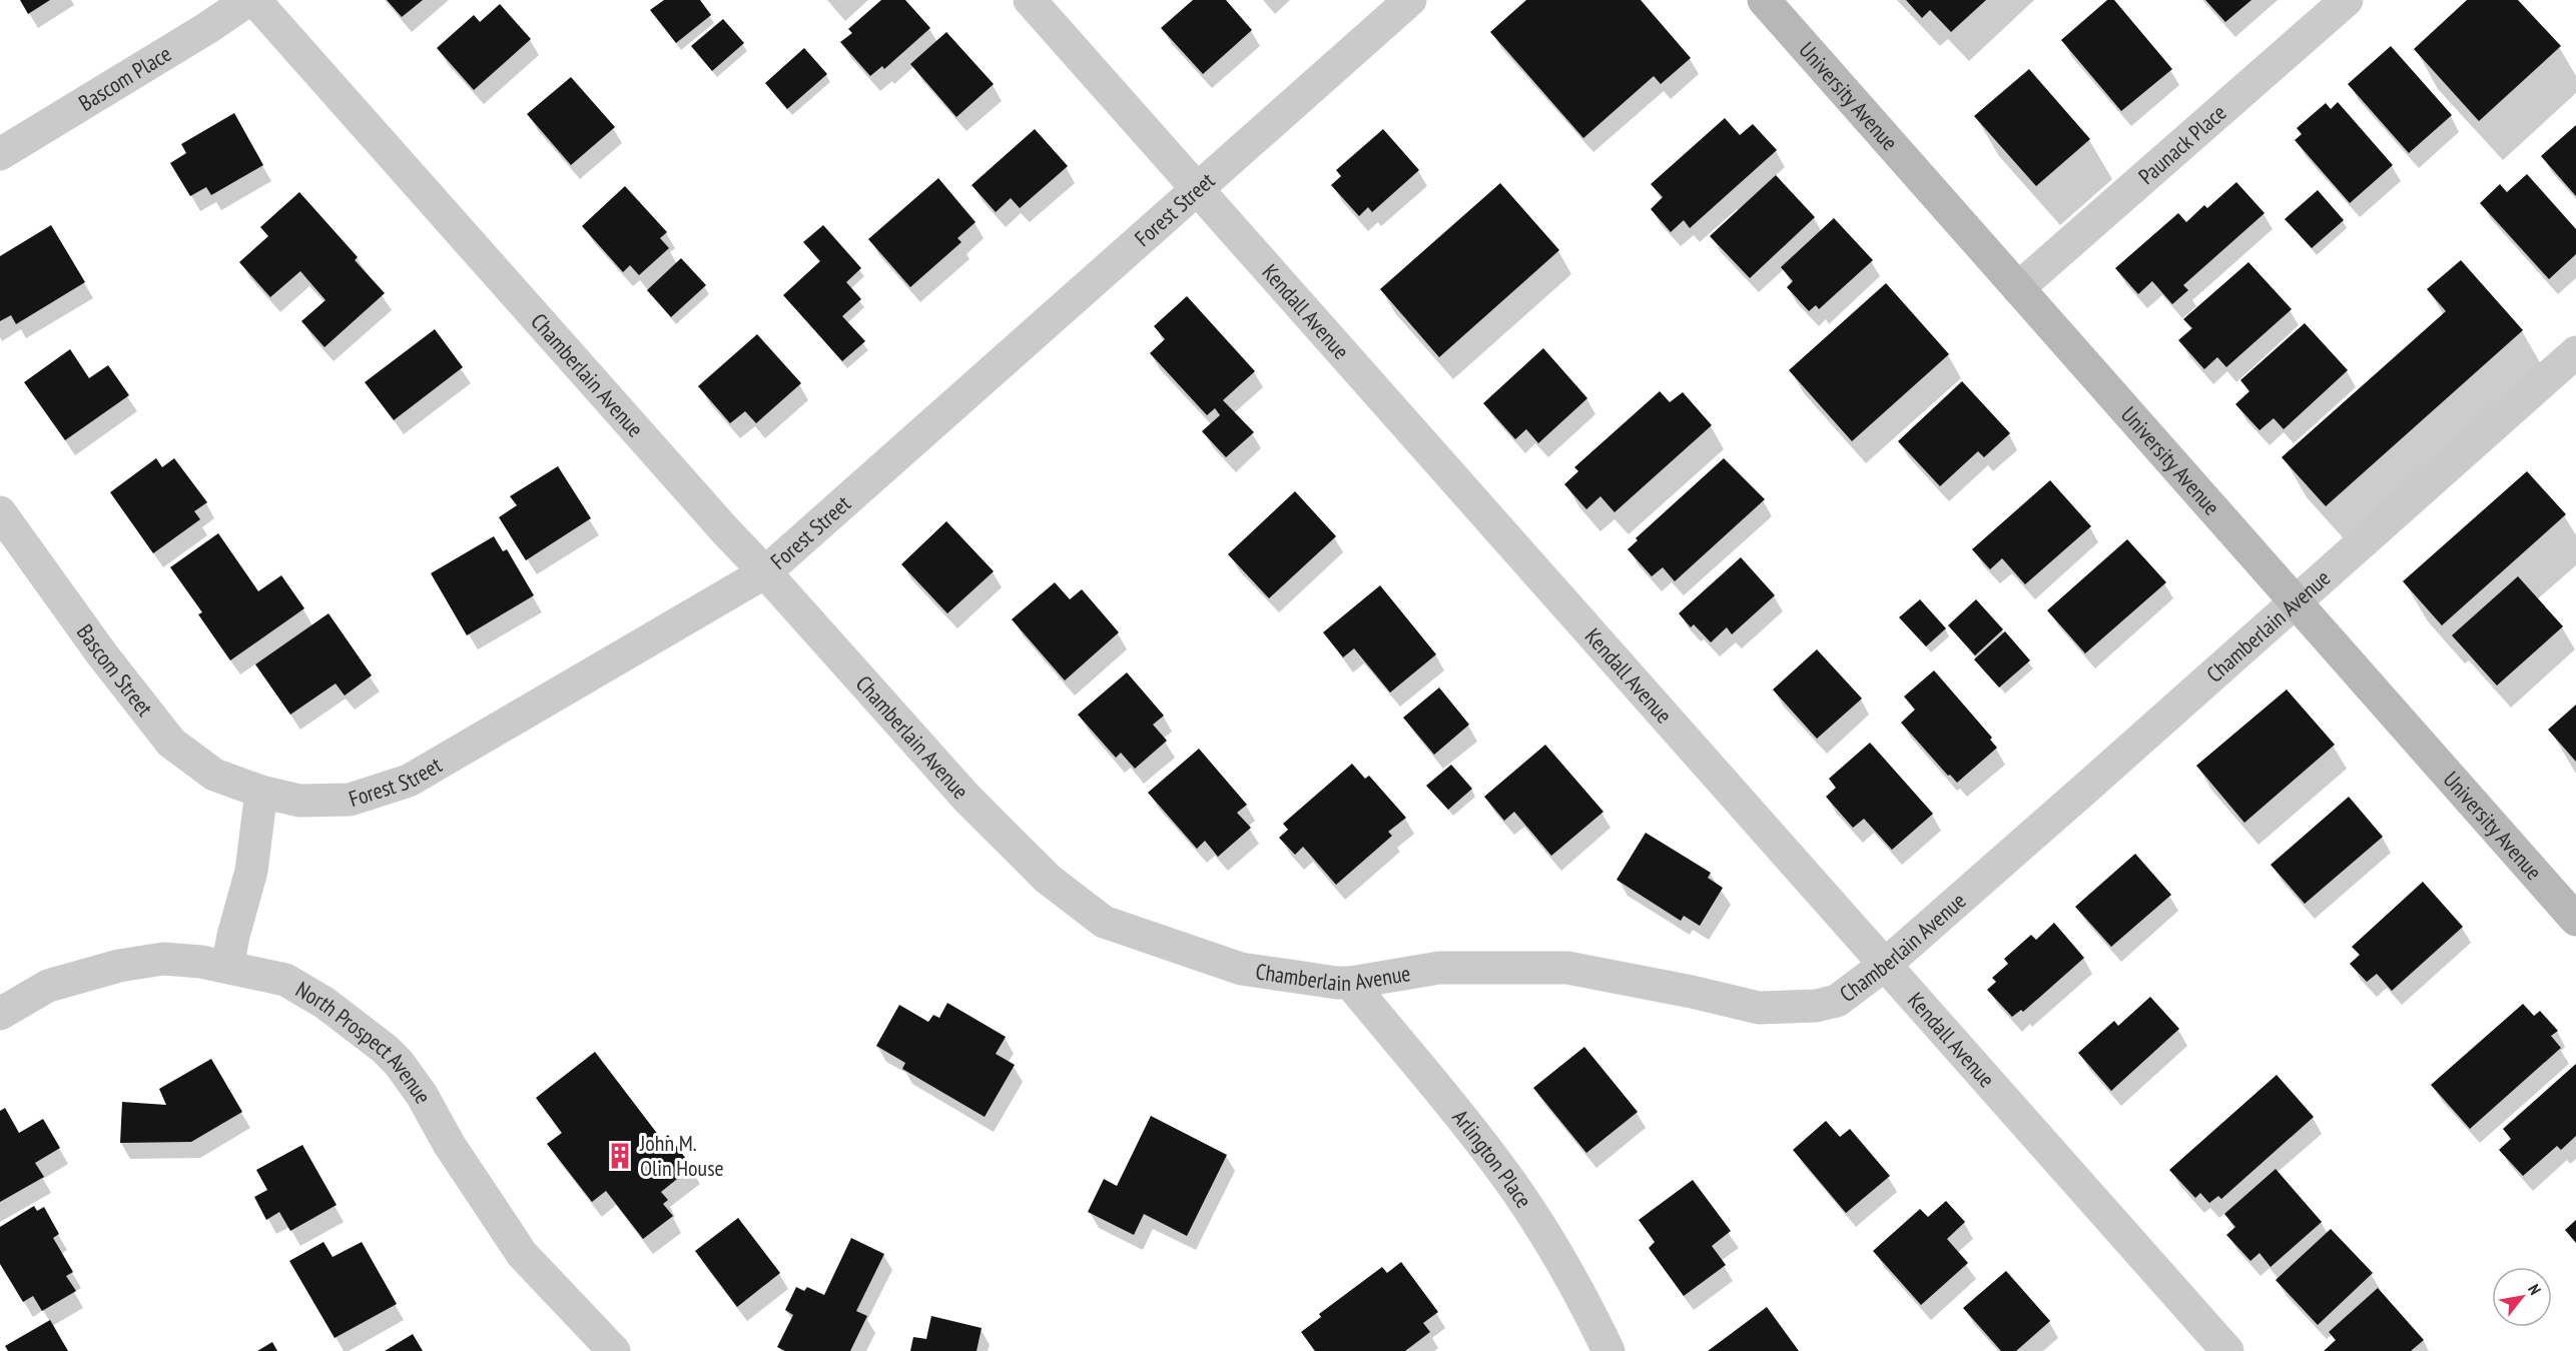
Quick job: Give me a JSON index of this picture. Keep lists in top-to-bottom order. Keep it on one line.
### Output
{"streets":{"street":["Bascom Place","University Avenue","Paunack Place","Forest Street","Kendall Avenue","Chamberlain Avenue","Bascom Street","North Prospect Avenue","Arlington Place"]},"crossings":[["University Avenue","Paunack Place"],["University Avenue","Chamberlain Avenue"],["Forest Street","Kendall Avenue"],["Forest Street","Chamberlain Avenue"],["Forest Street","Bascom Street"],["Kendall Avenue","Chamberlain Avenue"],["Chamberlain Avenue","Arlington Place"]],"places":{"building":["John M. Olin House"]},"north":"top right"}
